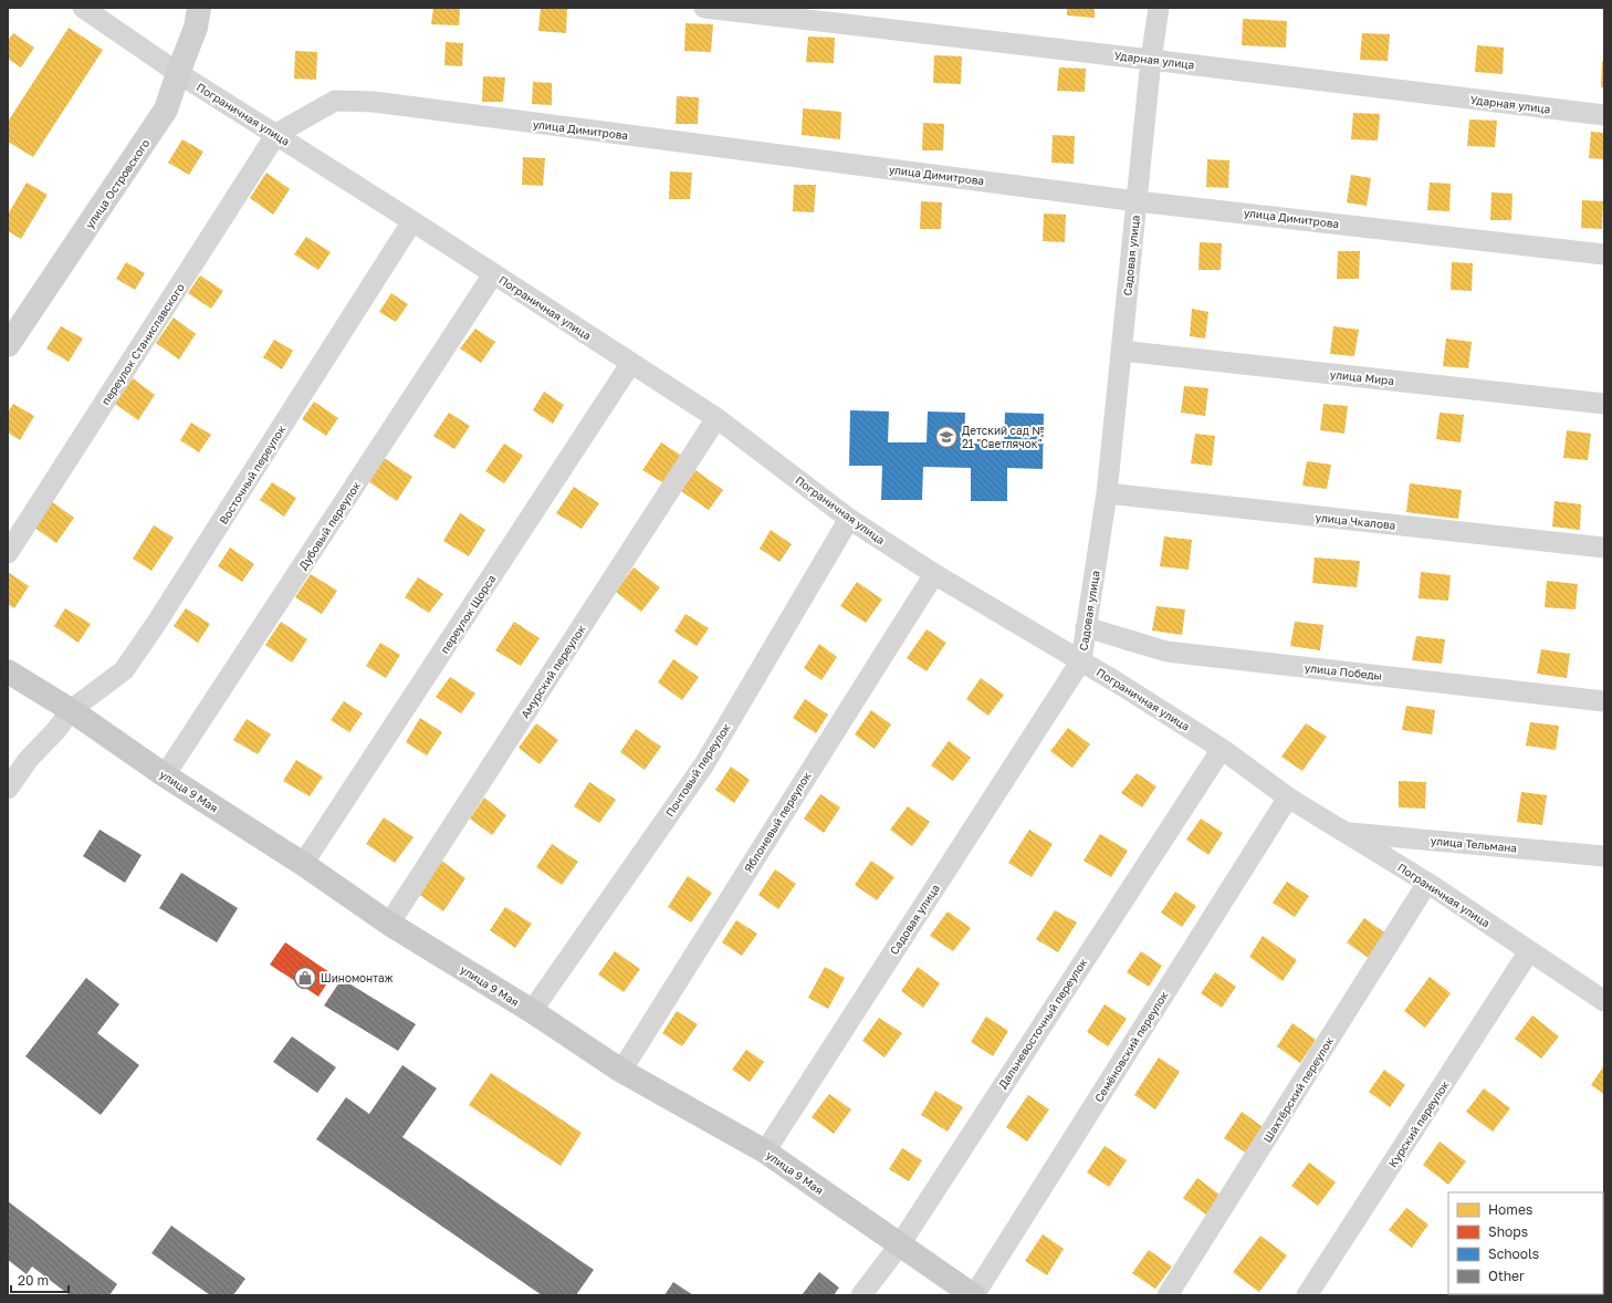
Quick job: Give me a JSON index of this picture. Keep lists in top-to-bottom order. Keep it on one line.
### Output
{"streets":{"main road":["улица Островского","улица 9 Мая"],"street":["Ударная улица","Пограничная улица","улица Димитрова","Садовая улица","переулок Станиславского","улица Мира","Восточный переулок","улица Чкалова","Дубовый переулок","переулок Щорса","Амурский переулок","улица Победы","Почтовый переулок","Яблоневый переулок","улица Тельмана","Дальневосточный переулок","Семёновский переулок","Шахтёрский переулок","Курский переулок"]},"crossings":[["Ударная улица","Садовая улица"],["Пограничная улица","улица Димитрова"],["Пограничная улица","улица Островского"],["Пограничная улица","Садовая улица"],["Пограничная улица","переулок Станиславского"],["Пограничная улица","Восточный переулок"],["Пограничная улица","Дубовый переулок"],["Пограничная улица","переулок Щорса"],["Пограничная улица","Амурский переулок"],["Пограничная улица","Почтовый переулок"],["Пограничная улица","Яблоневый переулок"],["Пограничная улица","улица Тельмана"],["Пограничная улица","Дальневосточный переулок"],["Пограничная улица","Семёновский переулок"],["Пограничная улица","Шахтёрский переулок"],["Пограничная улица","Курский переулок"],["улица Димитрова","Садовая улица"],["улица Димитрова","переулок Станиславского"],["Садовая улица","улица Мира"],["Садовая улица","улица Чкалова"],["Садовая улица","улица Победы"],["Садовая улица","улица 9 Мая"],["Восточный переулок","улица 9 Мая"],["Дубовый переулок","улица 9 Мая"],["переулок Щорса","улица 9 Мая"],["Амурский переулок","улица 9 Мая"],["Почтовый переулок","улица 9 Мая"],["улица 9 Мая","Яблоневый переулок"],["улица 9 Мая","Дальневосточный переулок"],["улица 9 Мая","Семёновский переулок"]],"places":{"school or university":["Детский сад № 21 \"Светлячок\""],"shop":["Шиномонтаж"]},"legend":["Homes","Shops","Schools","Other"],"scale_bar":"20 m"}
